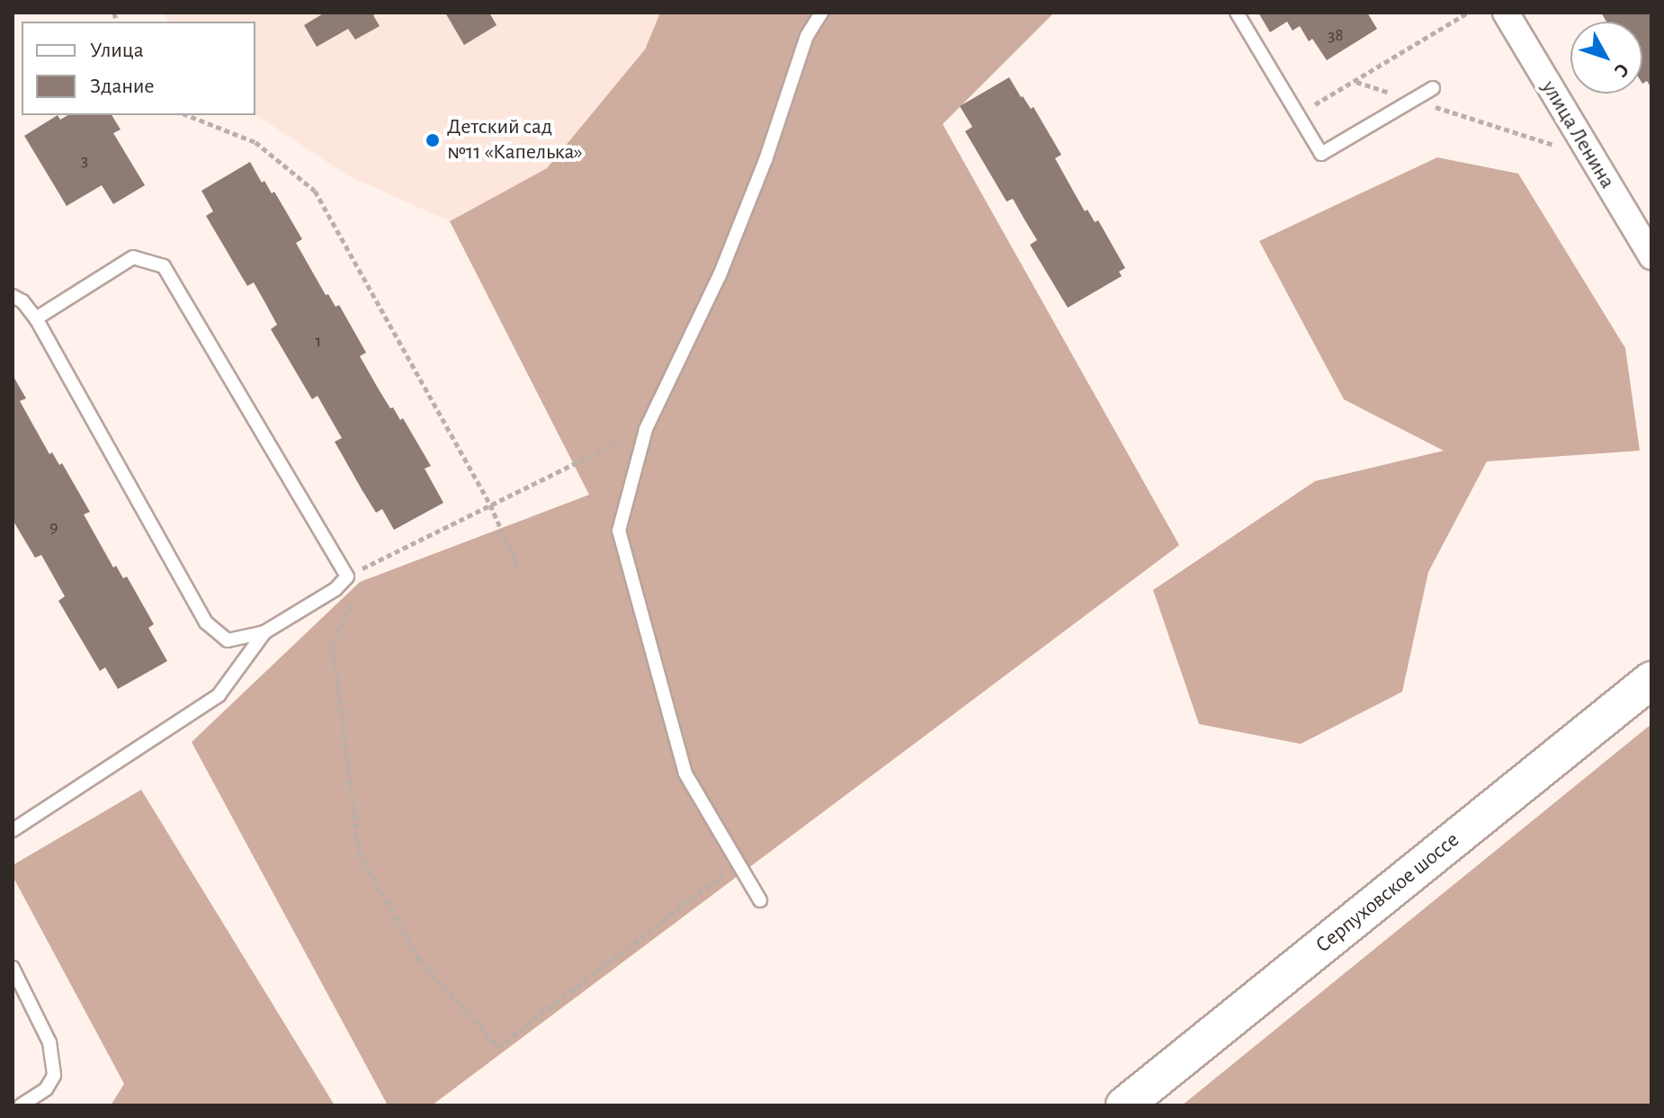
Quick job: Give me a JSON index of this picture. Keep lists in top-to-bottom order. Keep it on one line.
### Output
{"streets":{"main road":["Серпуховское шоссе"],"street":["улица Ленина"]},"places":["Детский сад №11 «Капелька»"],"house_numbers":["38","3","1","9"],"legend":["Улица","Здание"],"north":"bottom right"}
